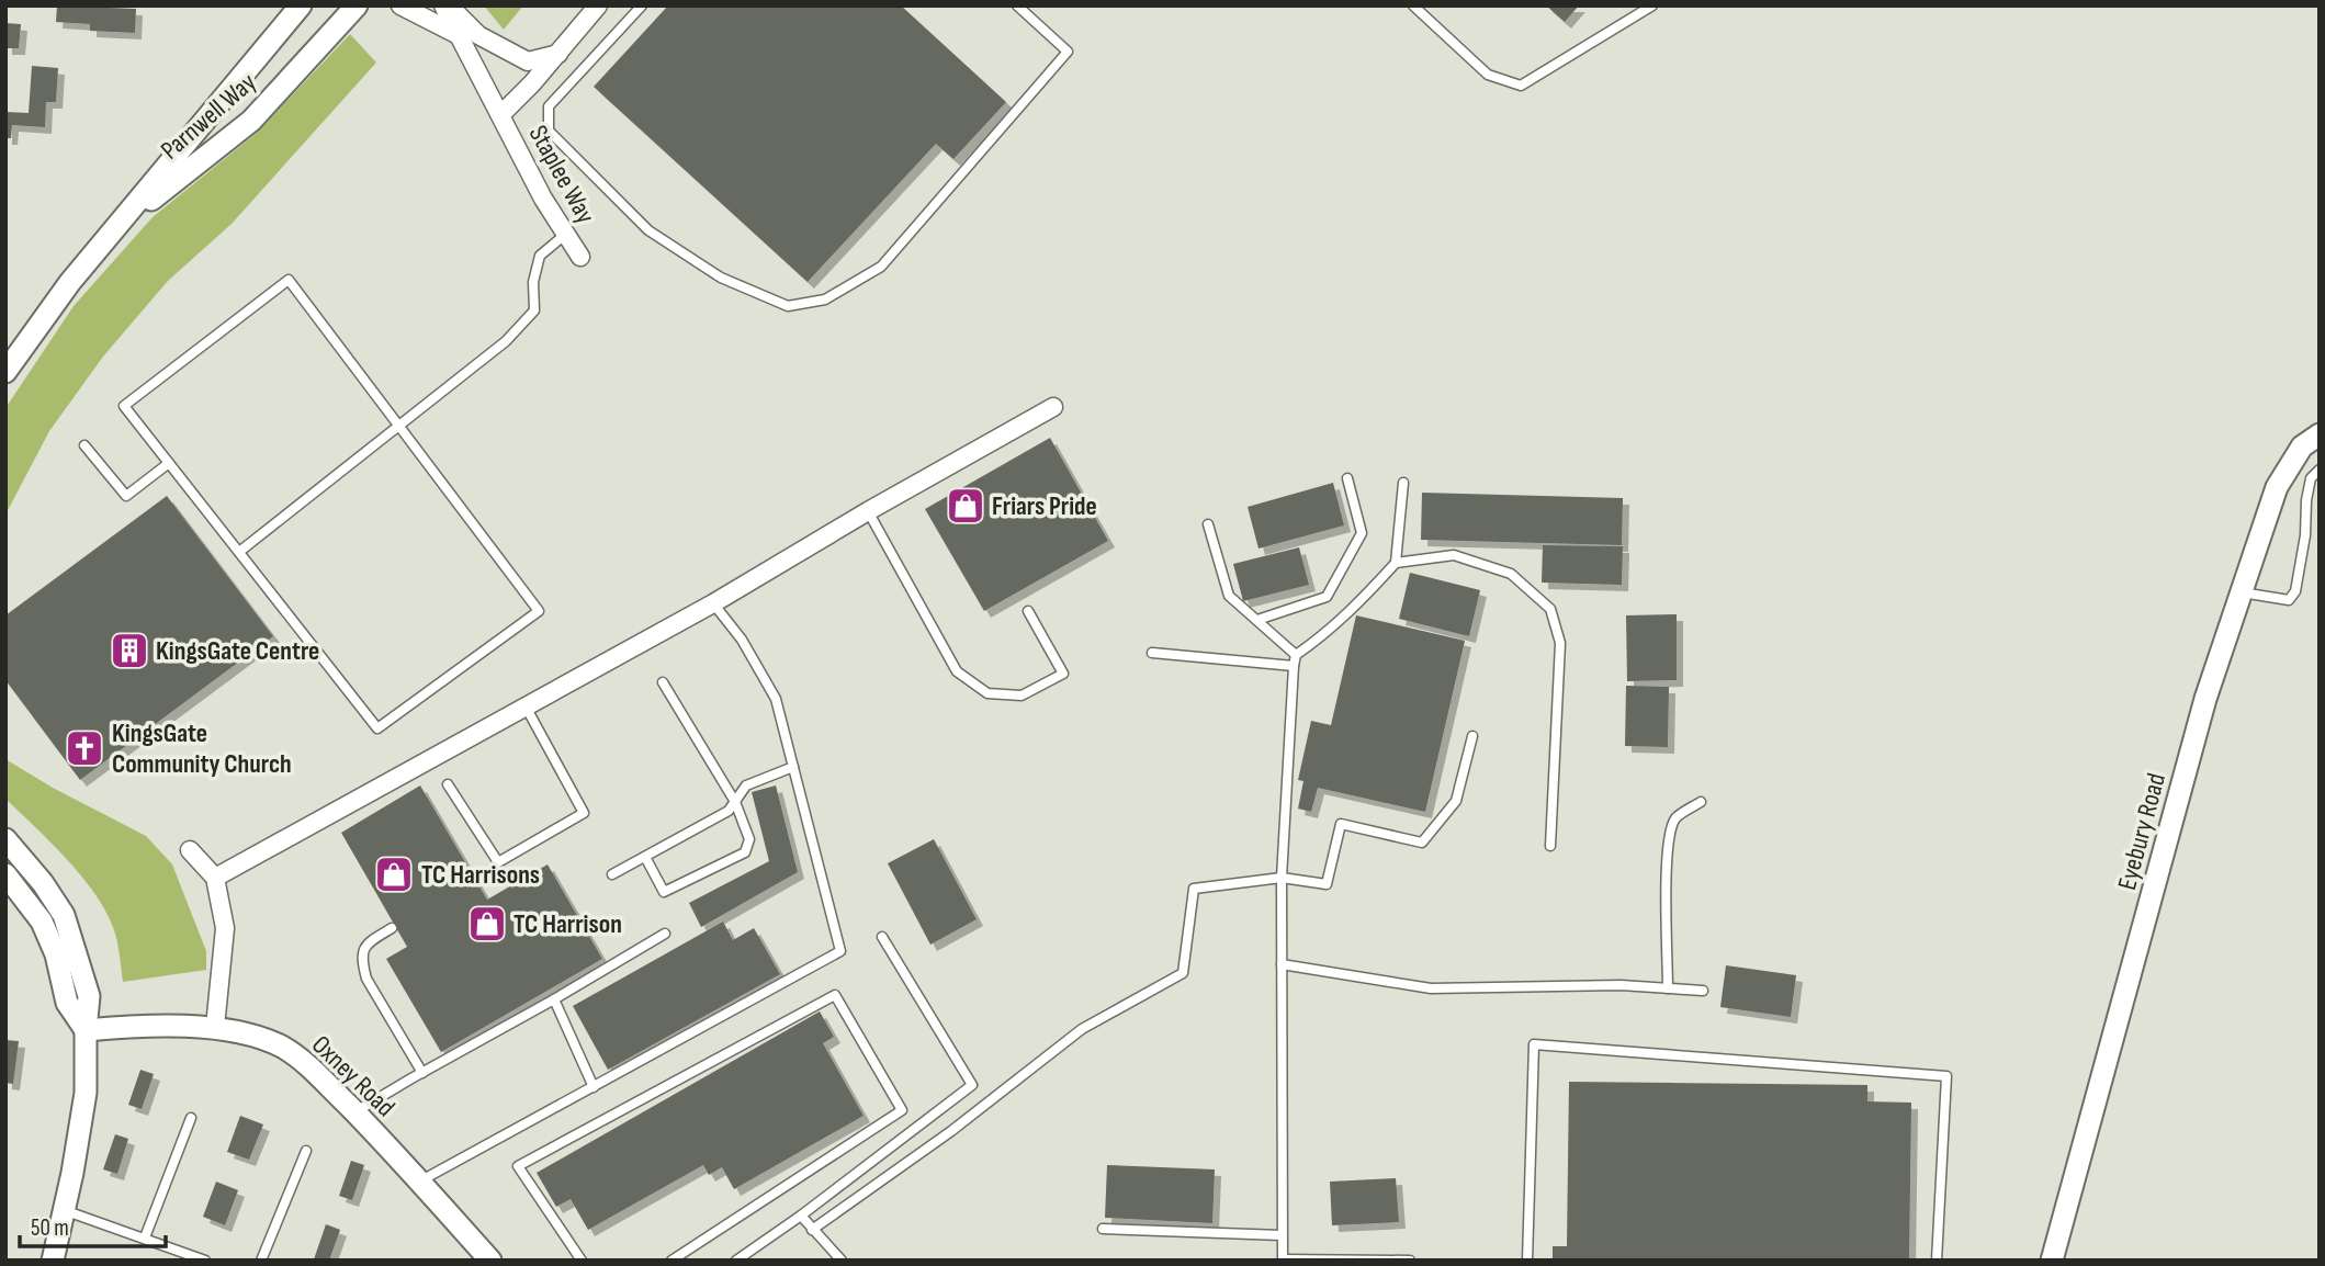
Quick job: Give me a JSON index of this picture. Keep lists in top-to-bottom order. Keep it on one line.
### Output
{"streets":{"street":["Parnwell Way","Staplee Way","Eyebury Road","Oxney Road"]},"places":{"shop":["Friars Pride","TC Harrisons","TC Harrison"],"building":["KingsGate Centre"],"church":["KingsGate Community Church"]},"scale_bar":"50 m"}
